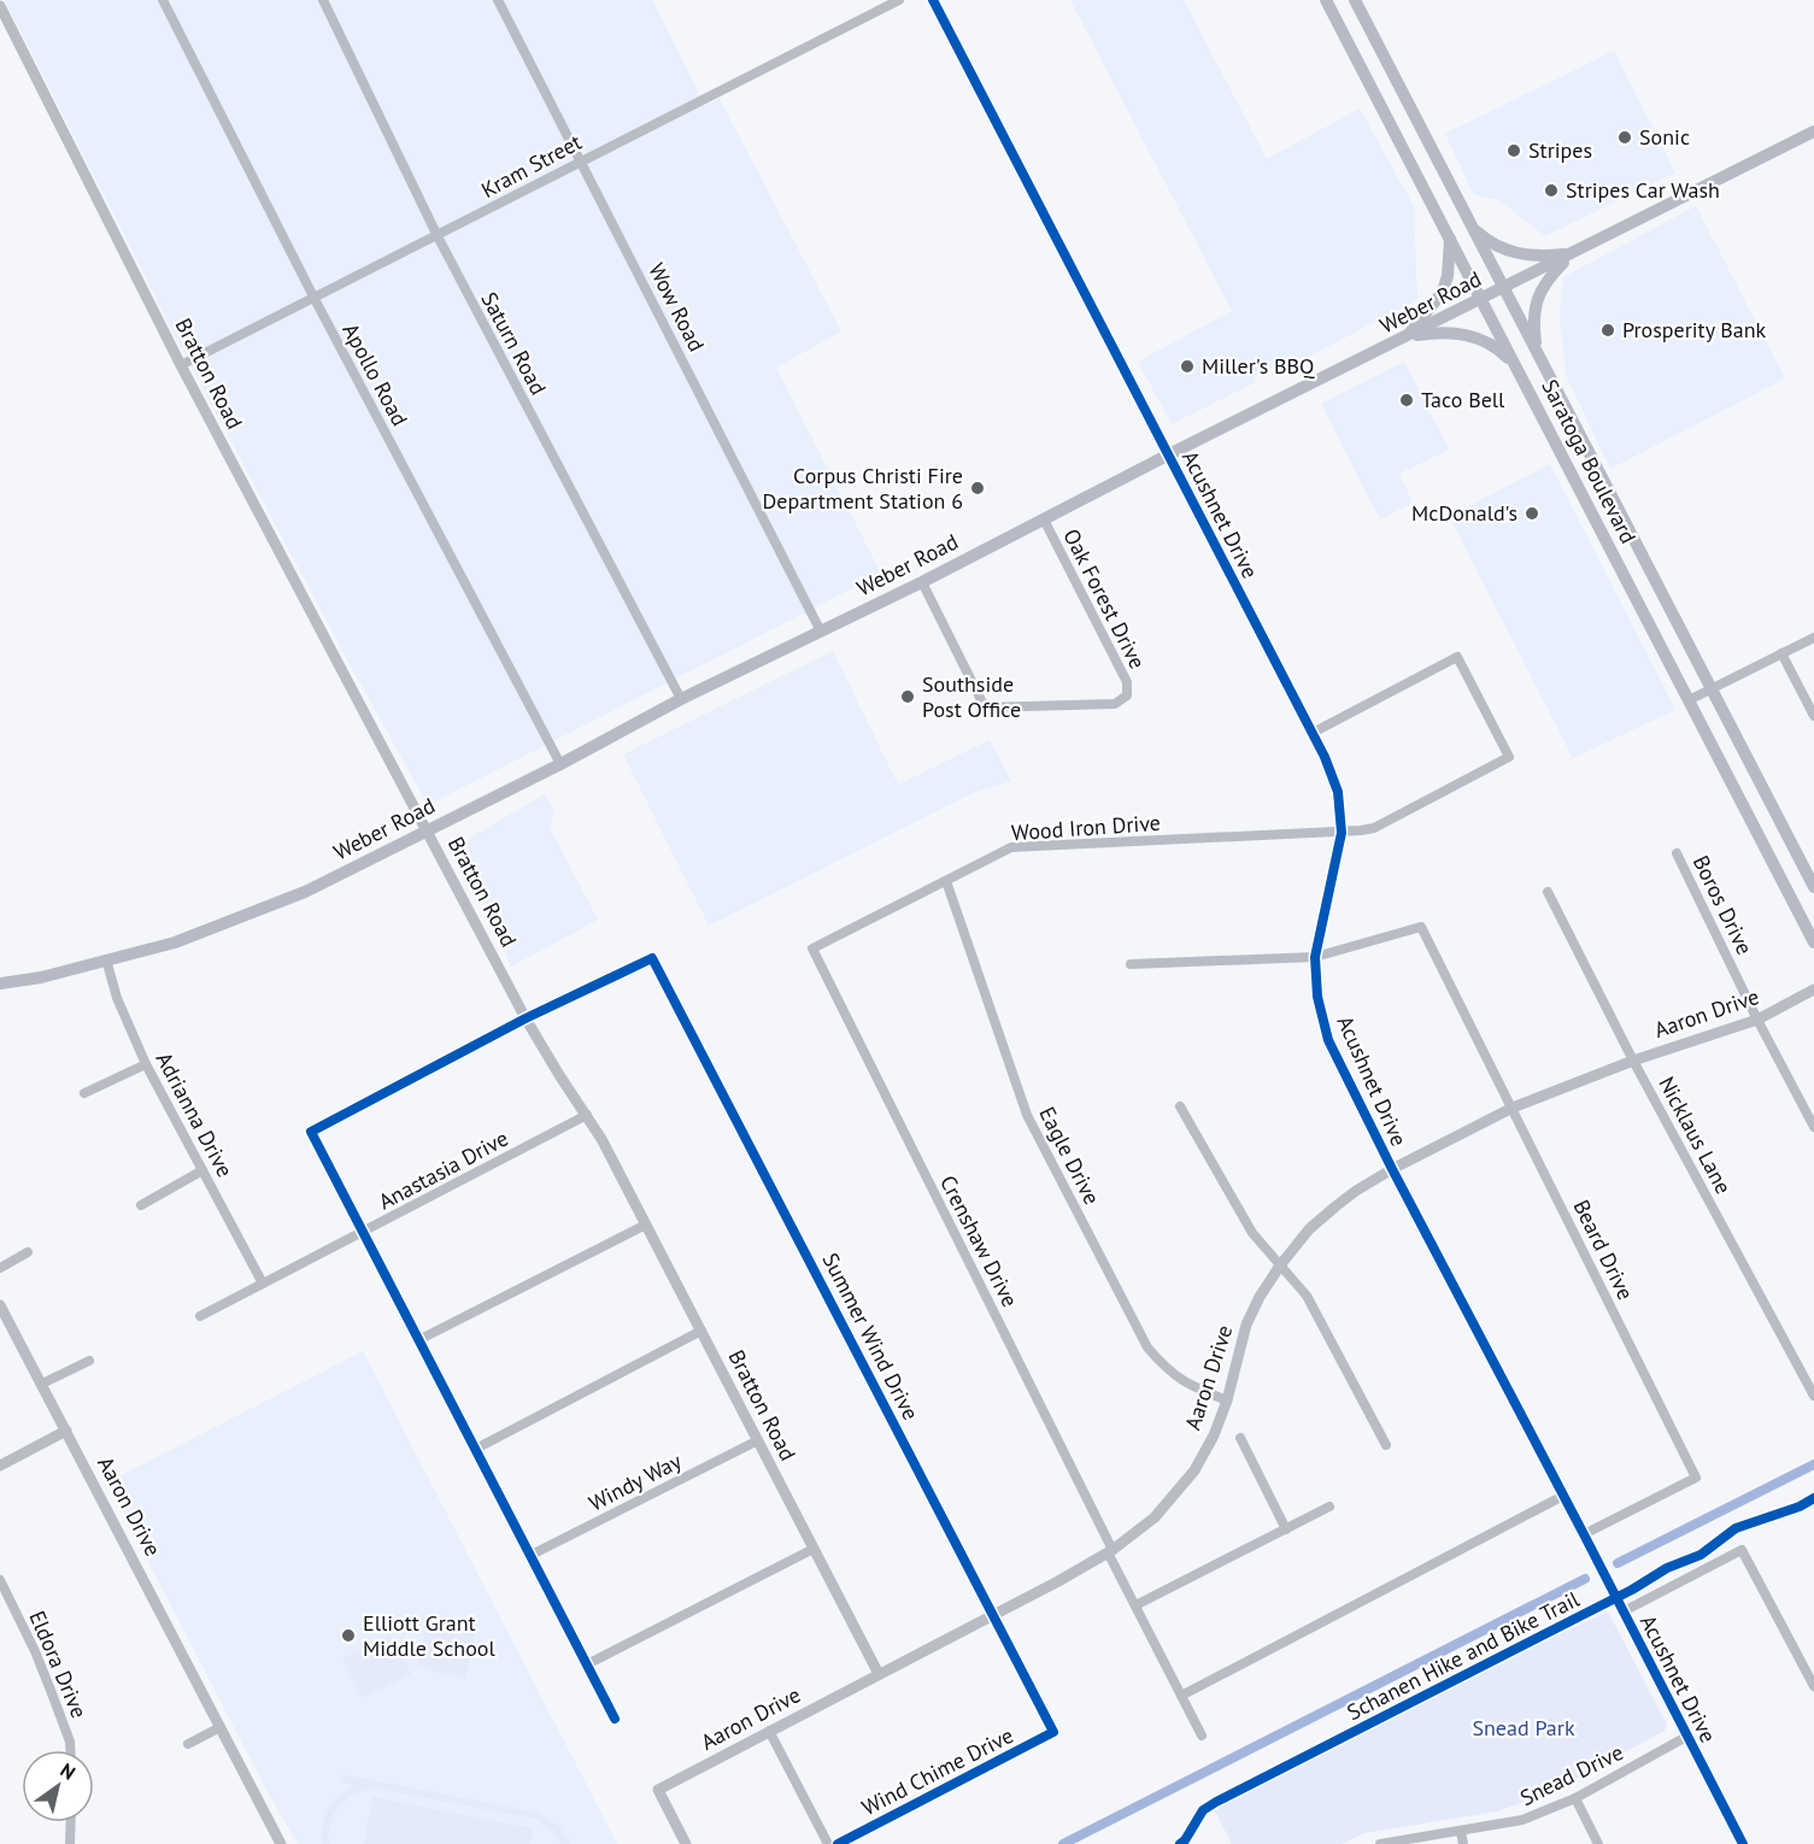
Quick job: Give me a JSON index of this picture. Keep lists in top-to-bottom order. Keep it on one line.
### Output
{"streets":{"main road":["Weber Road","Saratoga Boulevard"],"street":["Kram Street","Wow Road","Saturn Road","Bratton Road","Apollo Road","Acushnet Drive","Oak Forest Drive","Wood Iron Drive","Boros Drive","Aaron Drive","Adrianna Drive","Nicklaus Lane","Eagle Drive","Anastasia Drive","Crenshaw Drive","Beard Drive","Summer Wind Drive","Windy Way","Eldora Drive","Wind Chime Drive","Snead Drive"],"cycle path":["Schanen Hike and Bike Trail"]},"crossings":[["Kram Street","Wow Road"],["Kram Street","Saturn Road"],["Kram Street","Bratton Road"],["Kram Street","Apollo Road"],["Weber Road","Wow Road"],["Weber Road","Saturn Road"],["Weber Road","Bratton Road"],["Weber Road","Apollo Road"],["Weber Road","Saratoga Boulevard"],["Weber Road","Acushnet Drive"],["Weber Road","Oak Forest Drive"],["Weber Road","Adrianna Drive"],["Bratton Road","Aaron Drive"],["Bratton Road","Anastasia Drive"],["Bratton Road","Summer Wind Drive"],["Bratton Road","Windy Way"],["Acushnet Drive","Wood Iron Drive"],["Acushnet Drive","Aaron Drive"],["Acushnet Drive","Beard Drive"],["Acushnet Drive","Snead Drive"],["Wood Iron Drive","Eagle Drive"],["Wood Iron Drive","Crenshaw Drive"],["Boros Drive","Aaron Drive"],["Aaron Drive","Nicklaus Lane"],["Aaron Drive","Eagle Drive"],["Aaron Drive","Crenshaw Drive"],["Aaron Drive","Beard Drive"],["Aaron Drive","Summer Wind Drive"],["Adrianna Drive","Anastasia Drive"],["Summer Wind Drive","Wind Chime Drive"]],"parks":["Snead Park"],"places":["Sonic","Stripes","Stripes Car Wash","Prosperity Bank","Miller's BBQ","Taco Bell","Corpus Christi Fire Department Station 6","McDonald's","Southside Post Office","Elliott Grant Middle School"],"north":"top right"}
